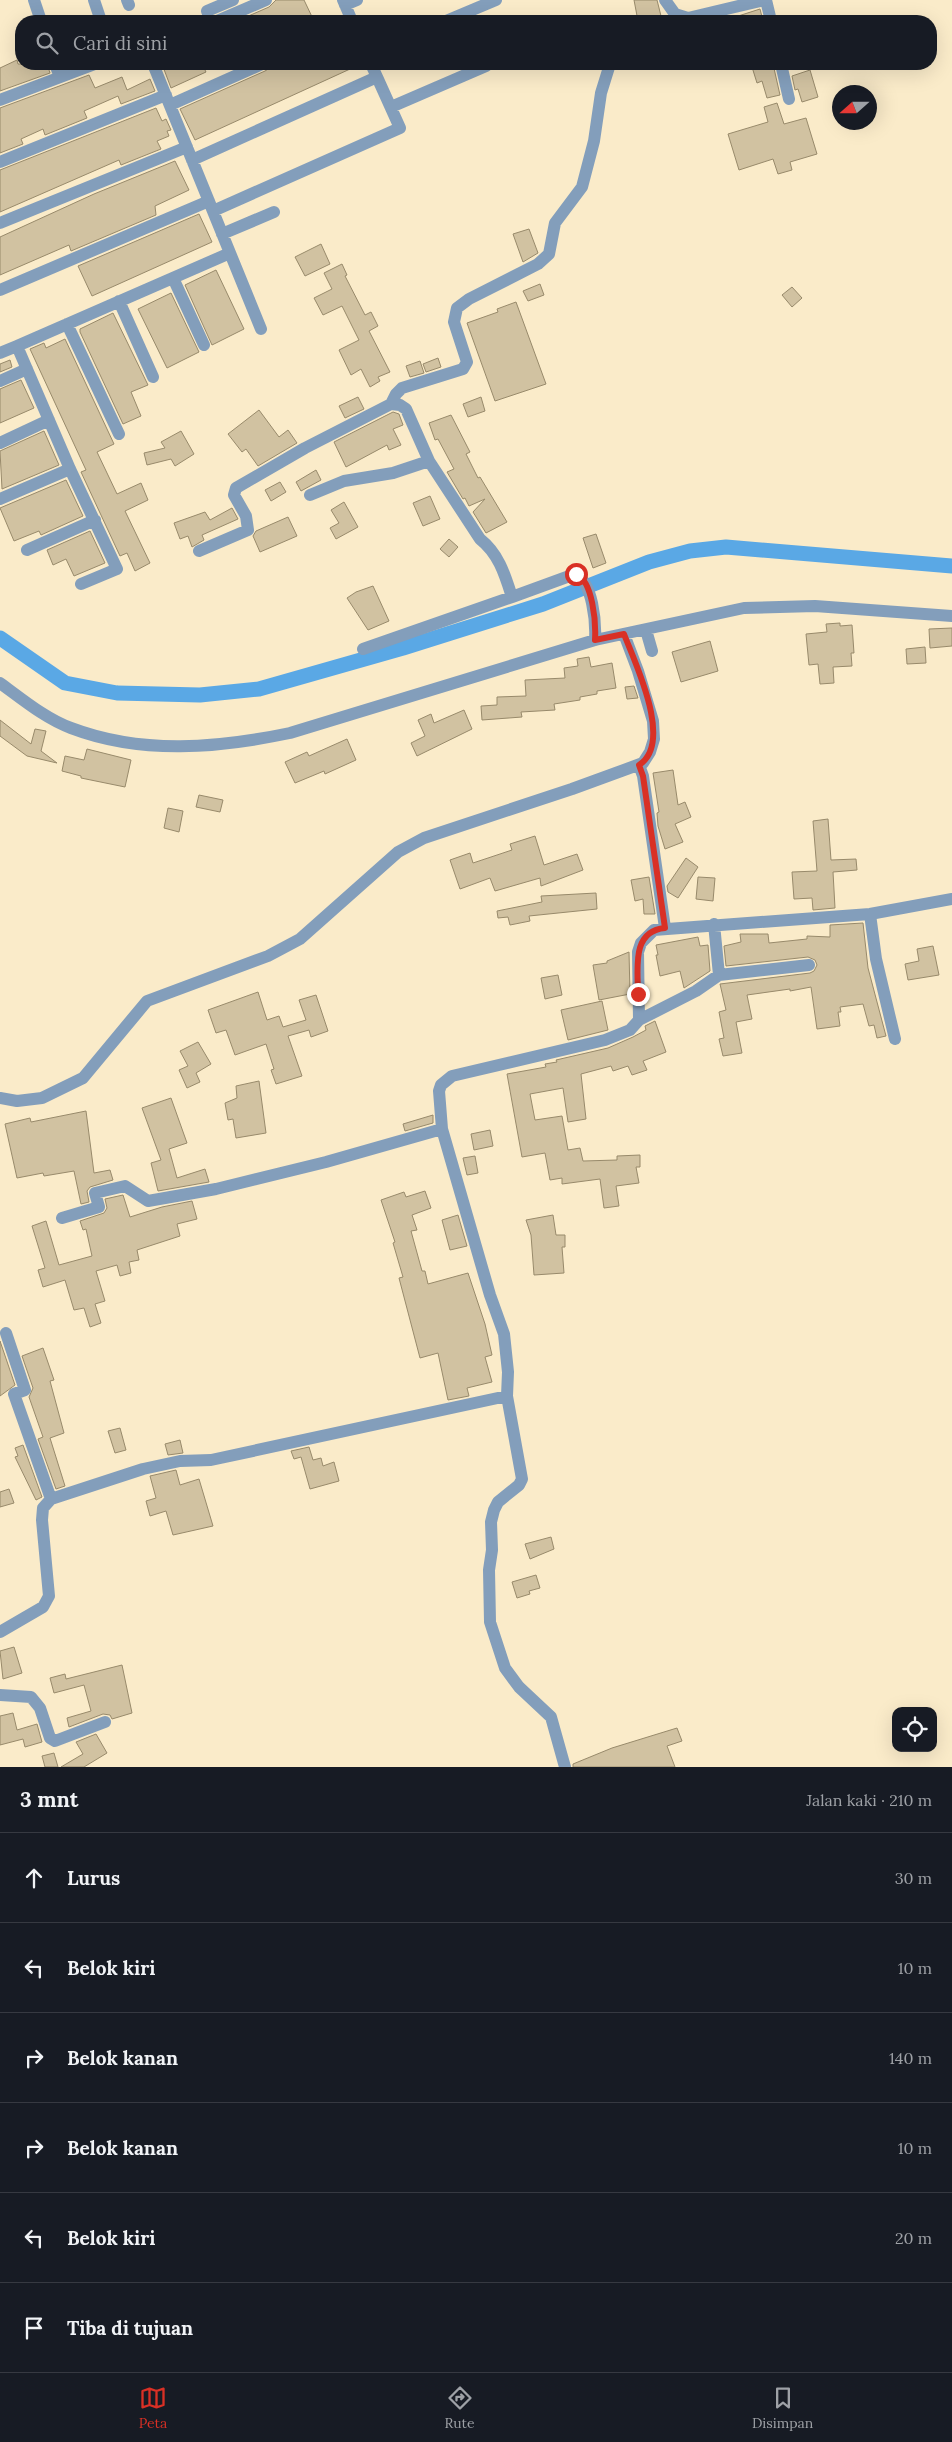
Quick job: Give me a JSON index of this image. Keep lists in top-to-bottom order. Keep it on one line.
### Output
{"north":"left","page":{"search":"Cari di sini","heading":["3 mnt","Jalan kaki · 210 m"],"list":[["Lurus","30 m"],["Belok kiri","10 m"],["Belok kanan","140 m"],["Belok kanan","10 m"],["Belok kiri","20 m"],"Tiba di tujuan"],"nav":["Peta","Rute","Disimpan"]}}
